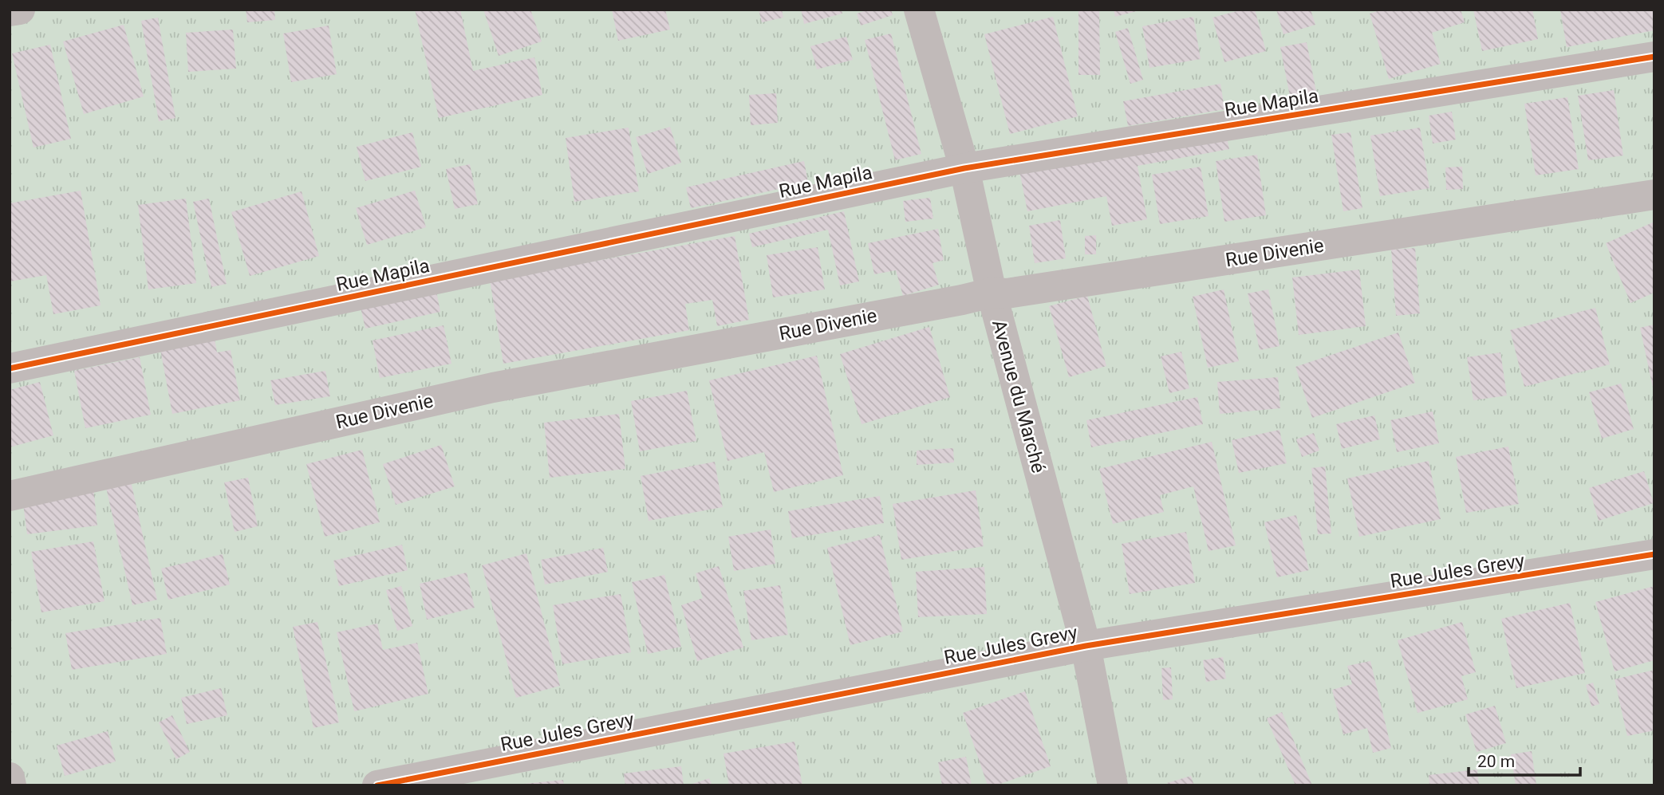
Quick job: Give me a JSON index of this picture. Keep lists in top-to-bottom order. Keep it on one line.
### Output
{"streets":{"street":["Rue Mapila","Rue Divenie","Avenue du Marché","Rue Jules Grevy"]},"crossings":[["Rue Mapila","Avenue du Marché"],["Rue Divenie","Avenue du Marché"],["Avenue du Marché","Rue Jules Grevy"]],"scale_bar":"20 m"}
